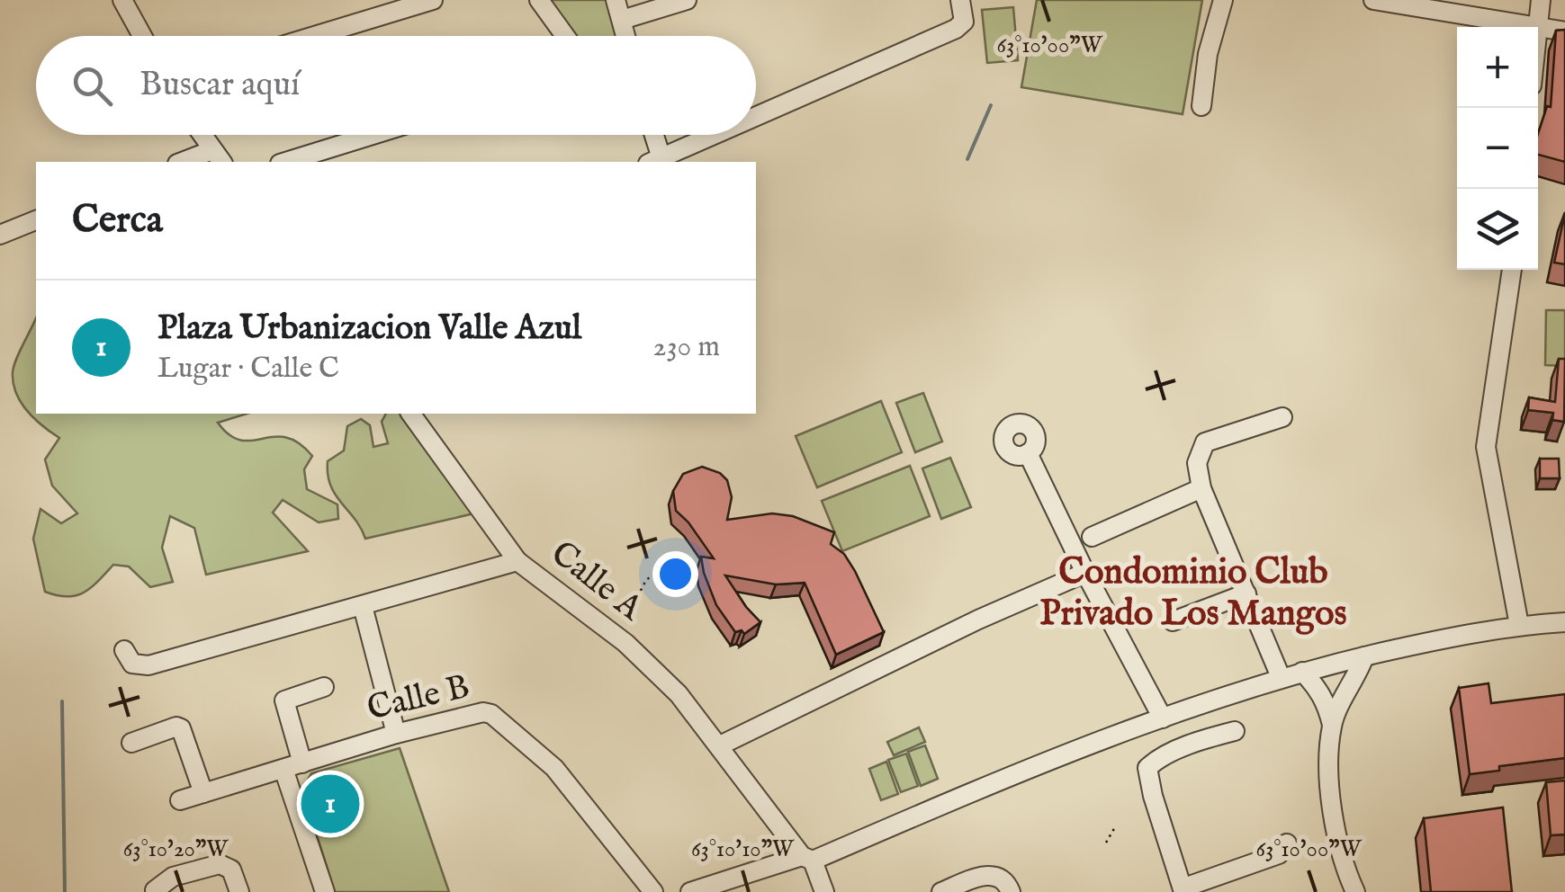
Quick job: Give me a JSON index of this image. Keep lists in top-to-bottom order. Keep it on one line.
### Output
{"streets":{"street":["Calle A","Calle B"]},"districts":["Condominio Club Privado Los Mangos"],"page":{"map_buttons":["+","−"],"search":"Buscar aquí","heading":"Cerca","list":[{"mark":"1","name":"Plaza Urbanizacion Valle Azul","note":"Lugar · Calle C","value":"230 m"}],"pins":"1"},"coordinates":["63°10'00\"W","63°10'20\"W","63°10'10\"W"]}
